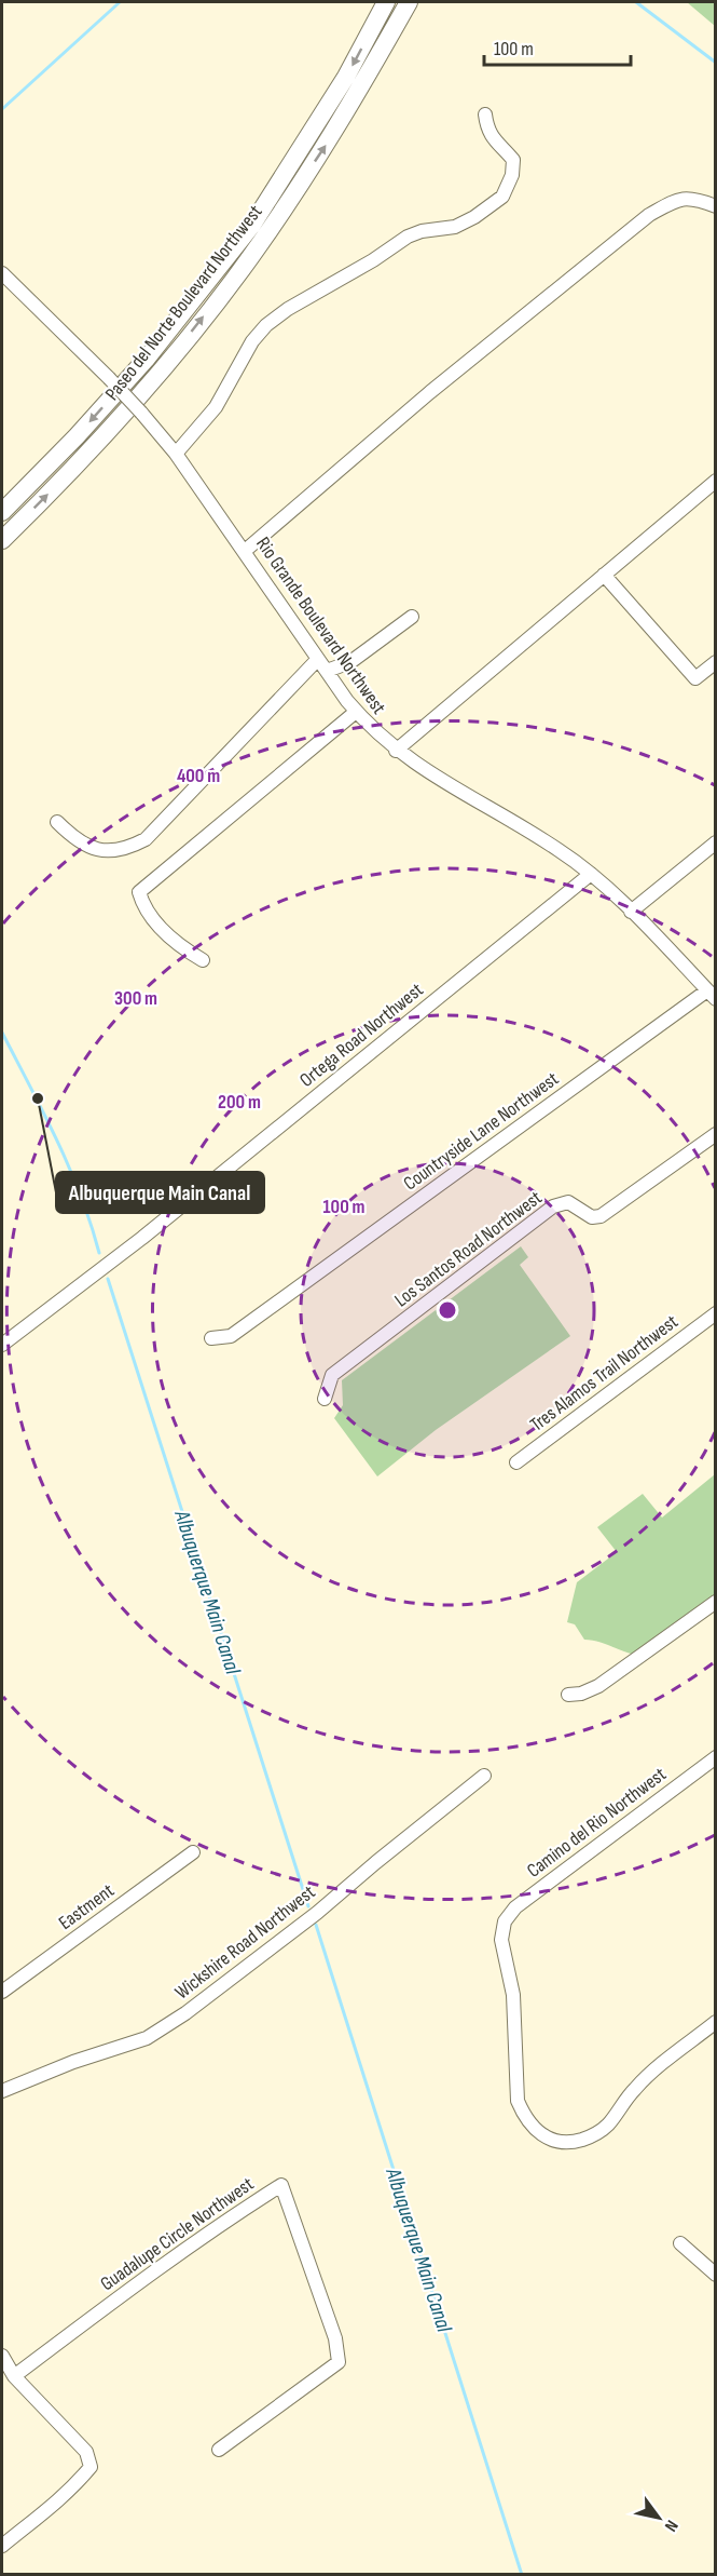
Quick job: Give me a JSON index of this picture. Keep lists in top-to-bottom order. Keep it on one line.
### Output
{"streets":{"highway":["Paseo del Norte Boulevard Northwest"],"street":["Rio Grande Boulevard Northwest","Ortega Road Northwest","Countryside Lane Northwest","Los Santos Road Northwest","Tres Alamos Trail Northwest","Camino del Rio Northwest","Eastment","Wickshire Road Northwest","Guadalupe Circle Northwest"]},"crossings":[["Rio Grande Boulevard Northwest","Ortega Road Northwest"],["Rio Grande Boulevard Northwest","Countryside Lane Northwest"]],"water":["Albuquerque Main Canal"],"places":["Albuquerque Main Canal"],"scale_bar":"100 m","north":"bottom right","rings":["400 m","300 m","200 m","100 m"]}
